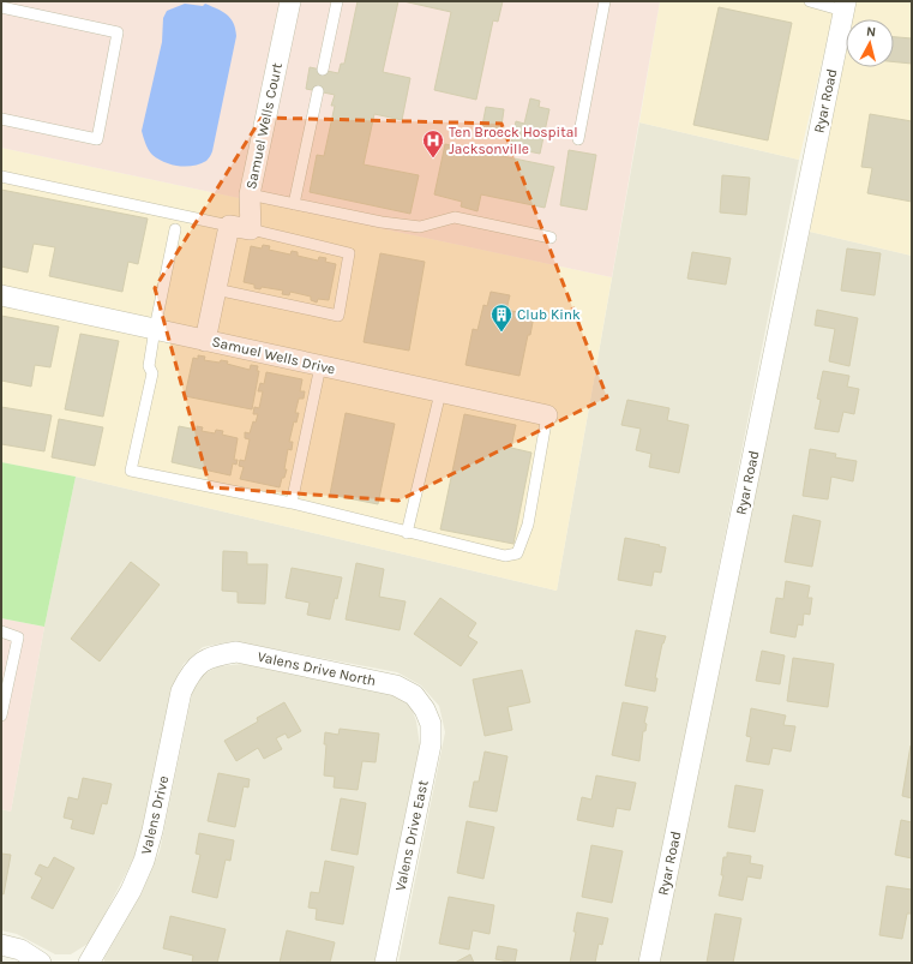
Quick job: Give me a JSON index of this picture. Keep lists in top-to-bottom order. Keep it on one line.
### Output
{"streets":{"street":["Ryar Road","Samuel Wells Court","Samuel Wells Drive","Valens Drive North","Valens Drive","Valens Drive East"]},"crossings":[["Valens Drive North","Valens Drive"],["Valens Drive North","Valens Drive East"]],"places":{"hospital":["Ten Broeck Hospital Jacksonville"],"building":["Club Kink"]},"north":"top"}
